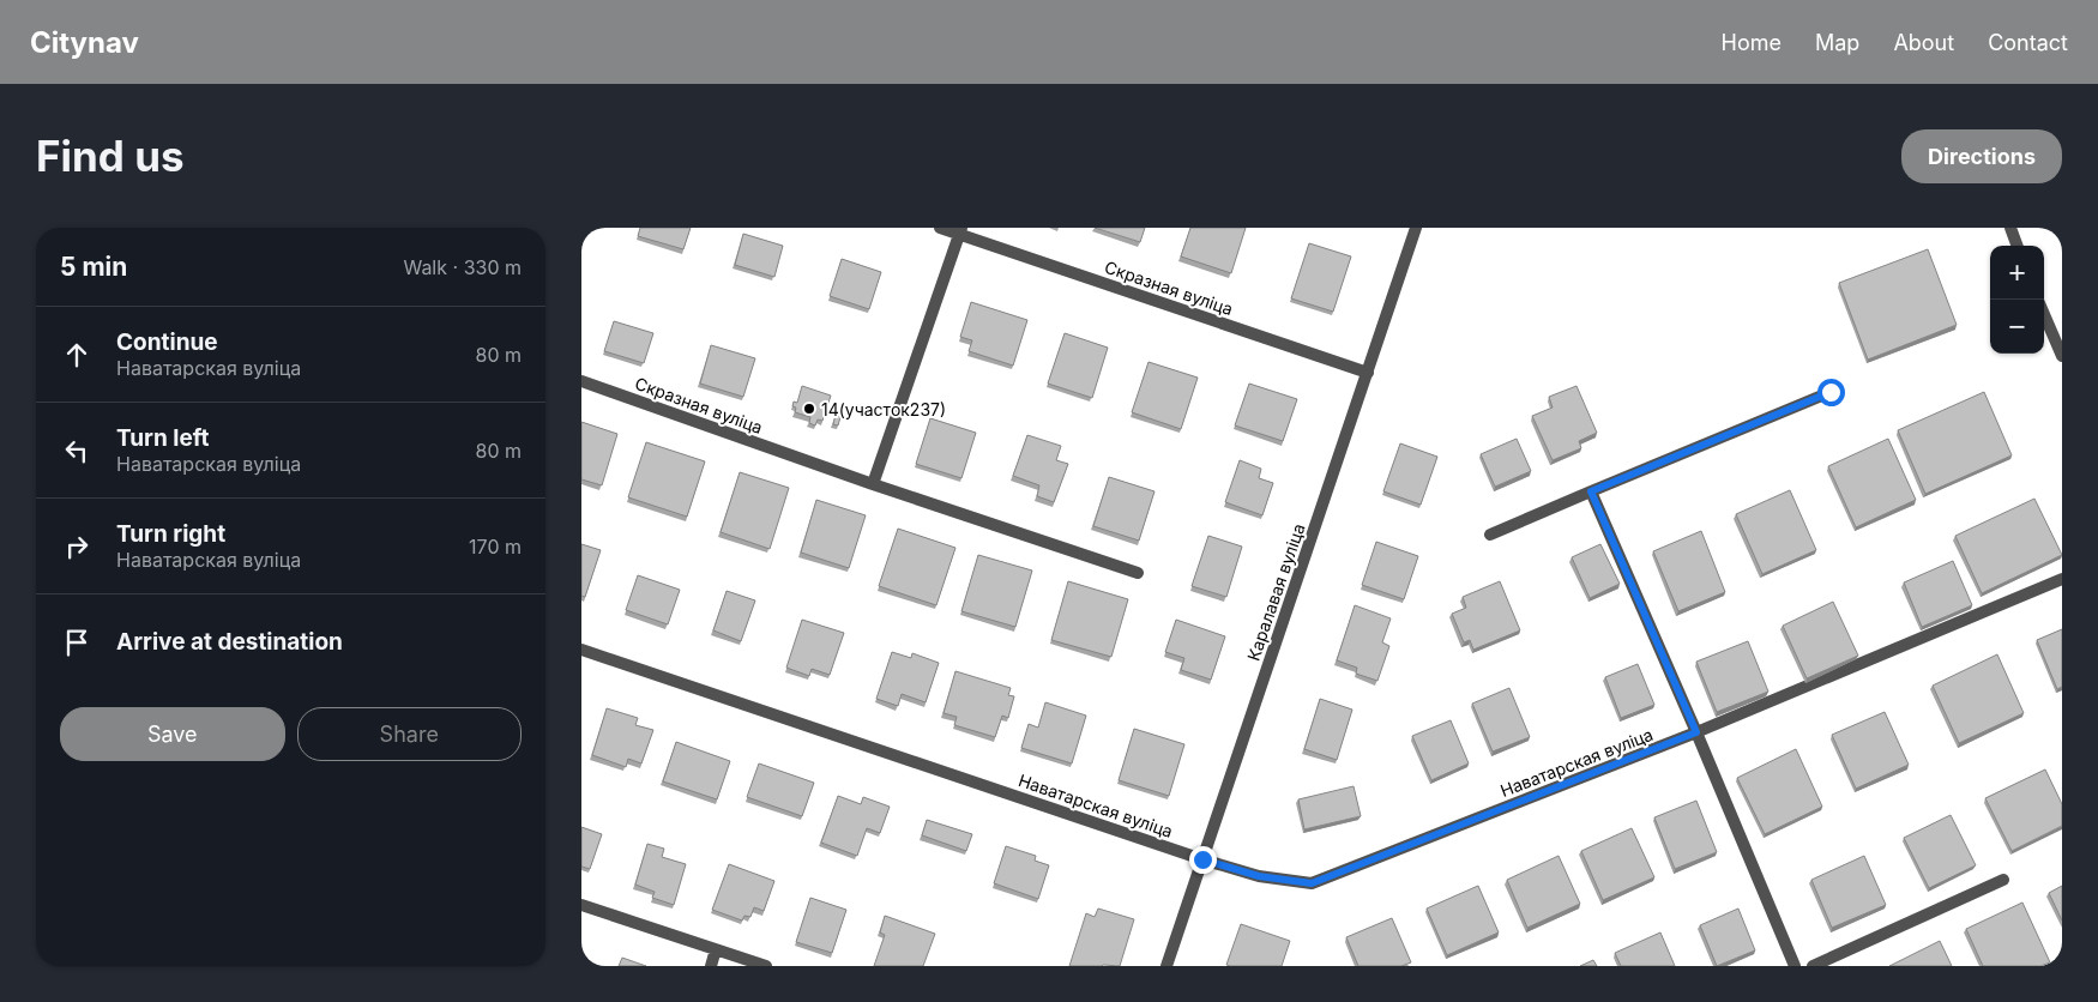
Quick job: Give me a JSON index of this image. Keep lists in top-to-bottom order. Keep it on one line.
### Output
{"streets":{"street":["Скразная вуліца","Каралавая вуліца","Наватарская вуліца"]},"crossings":[["Скразная вуліца","Каралавая вуліца"],["Каралавая вуліца","Наватарская вуліца"]],"places":["14(участок237)"],"page":{"header":"Citynav","nav":["Home","Map","About","Contact"],"buttons":["Directions",["Save","Share"]],"title":"Find us","heading":["5 min","Walk · 330 m"],"map_buttons":["+","−"],"list":[["Continue","Наватарская вуліца","80 m"],["Turn left","Наватарская вуліца","80 m"],["Turn right","Наватарская вуліца","170 m"],"Arrive at destination"]}}
